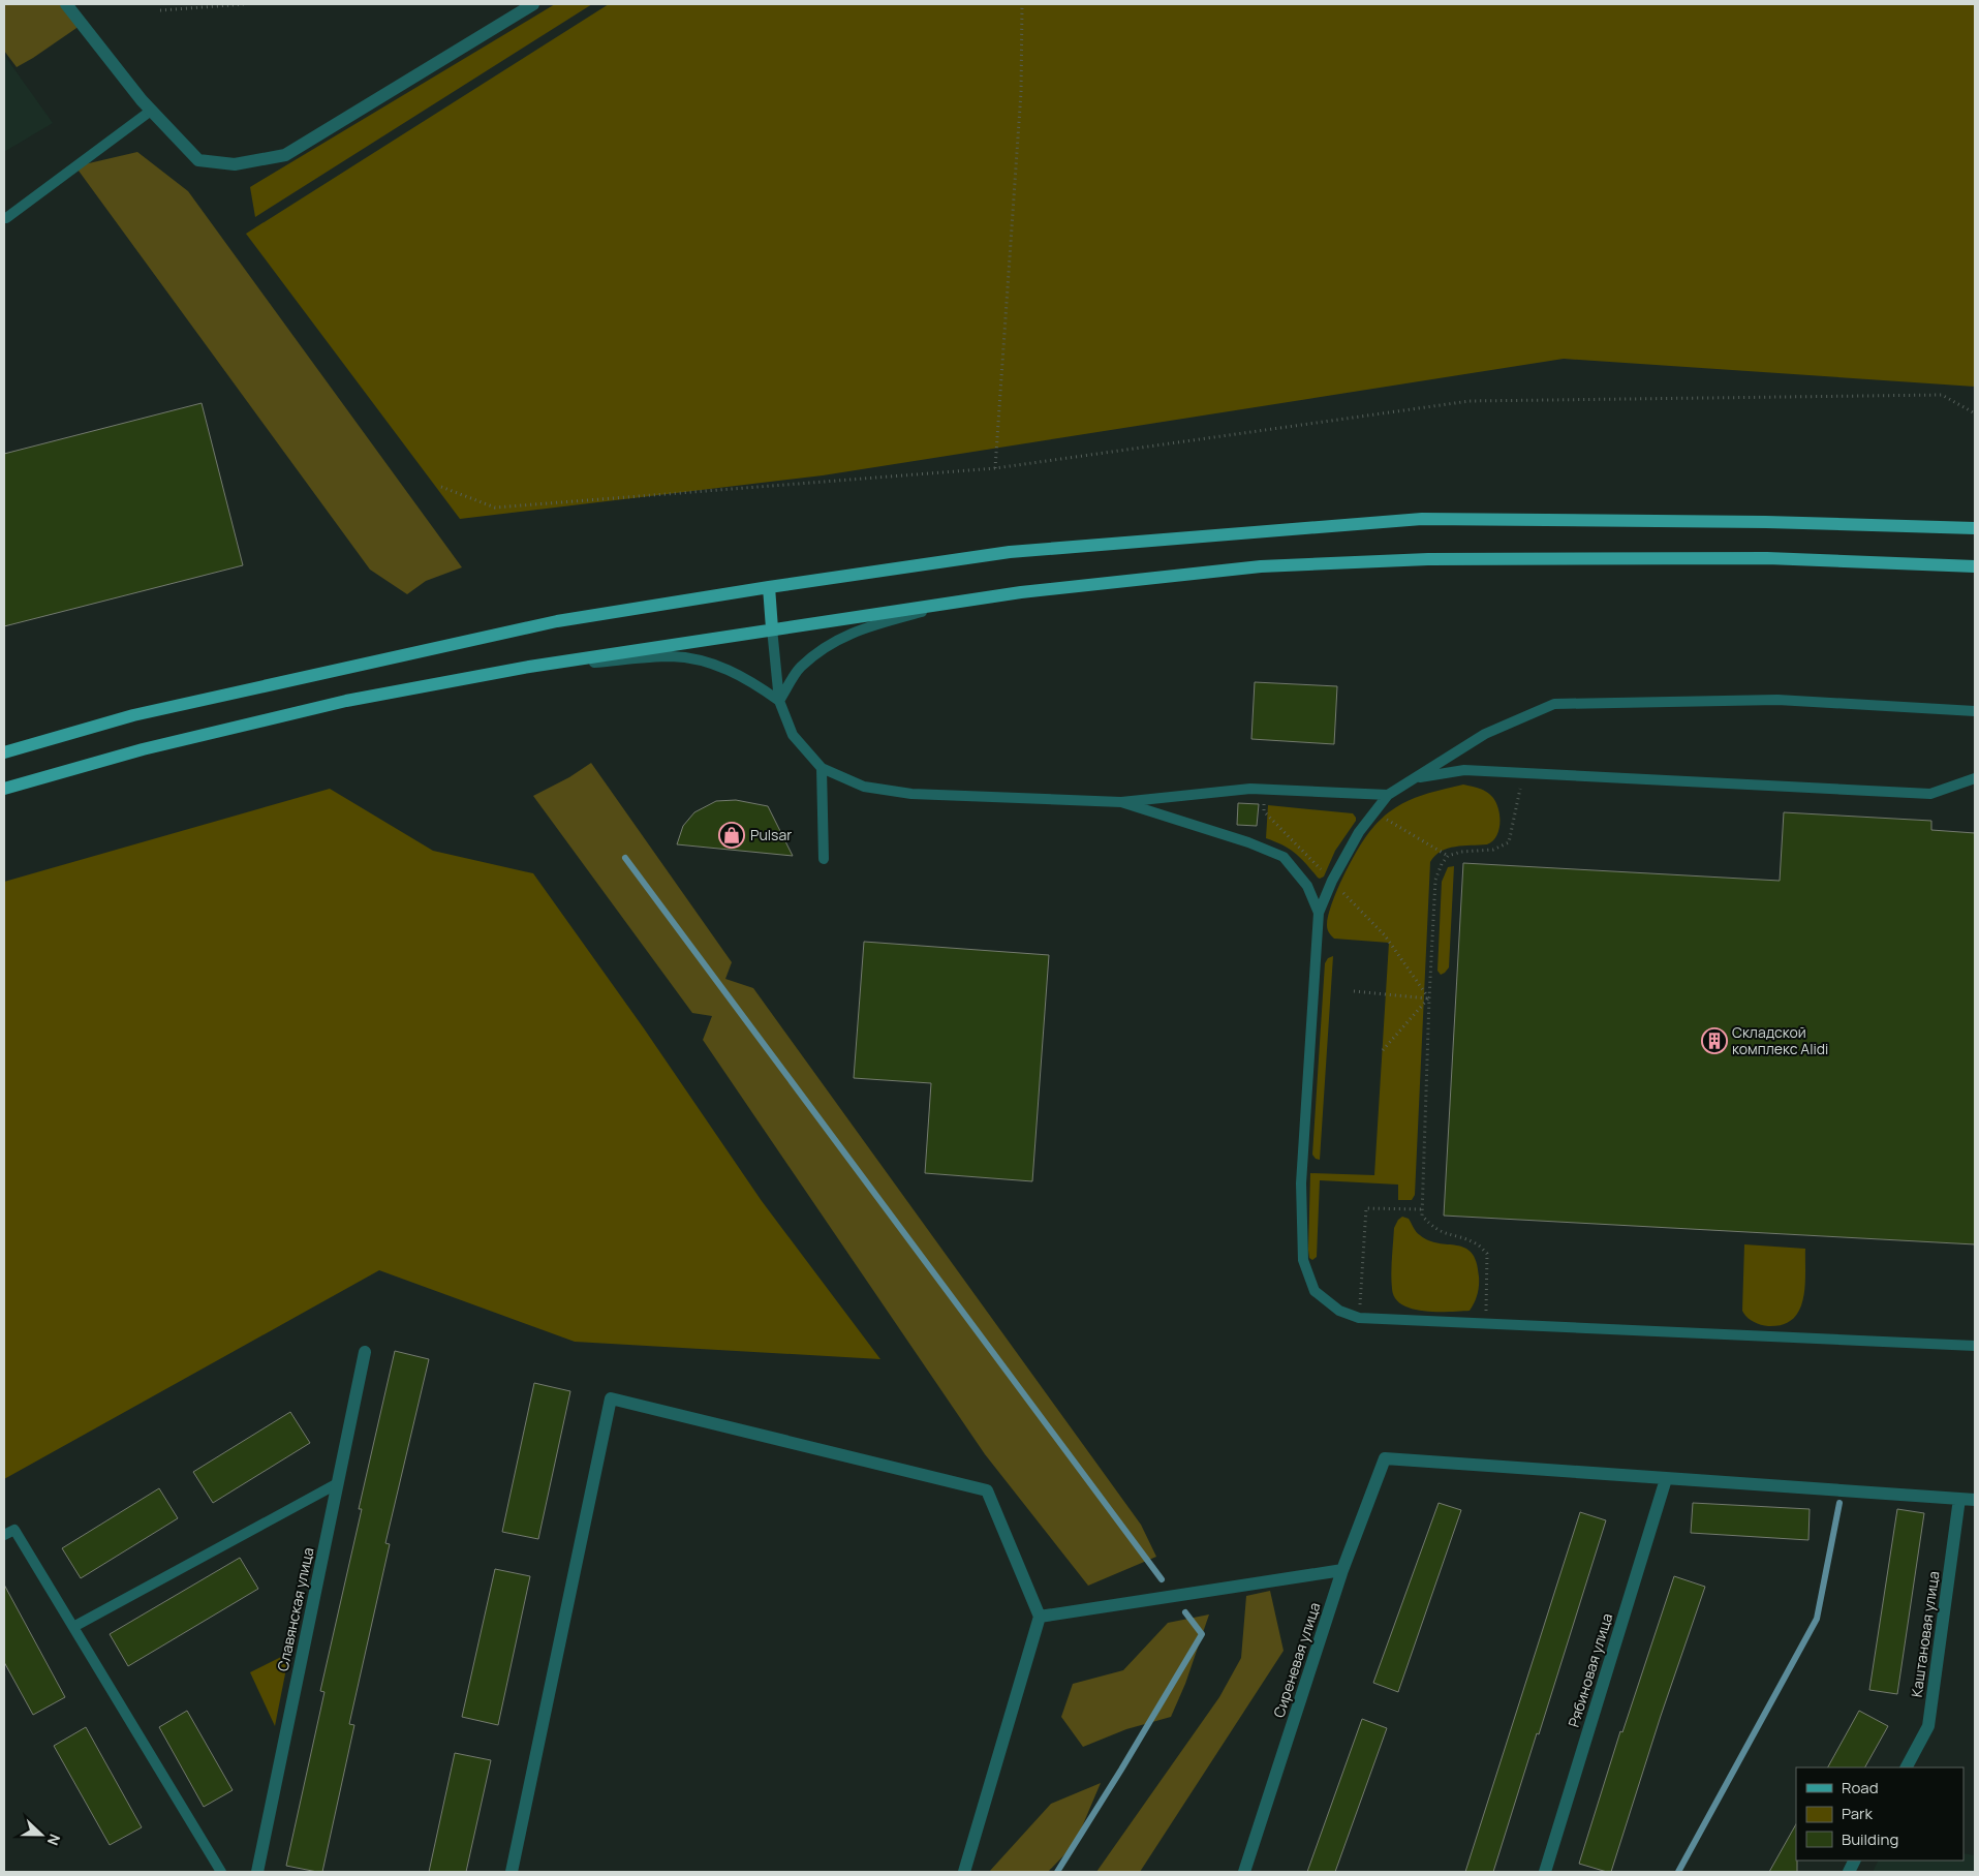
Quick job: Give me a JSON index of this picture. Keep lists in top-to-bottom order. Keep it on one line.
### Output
{"streets":{"street":["Славянская улица","Каштановая улица","Сиреневая улица","Рябиновая улица"]},"crossings":[["Сиреневая улица","Рябиновая улица"]],"places":{"shop":["Pulsar"],"building":["Складской комплекс Alidi"]},"legend":["Road","Park","Building"],"north":"right"}
